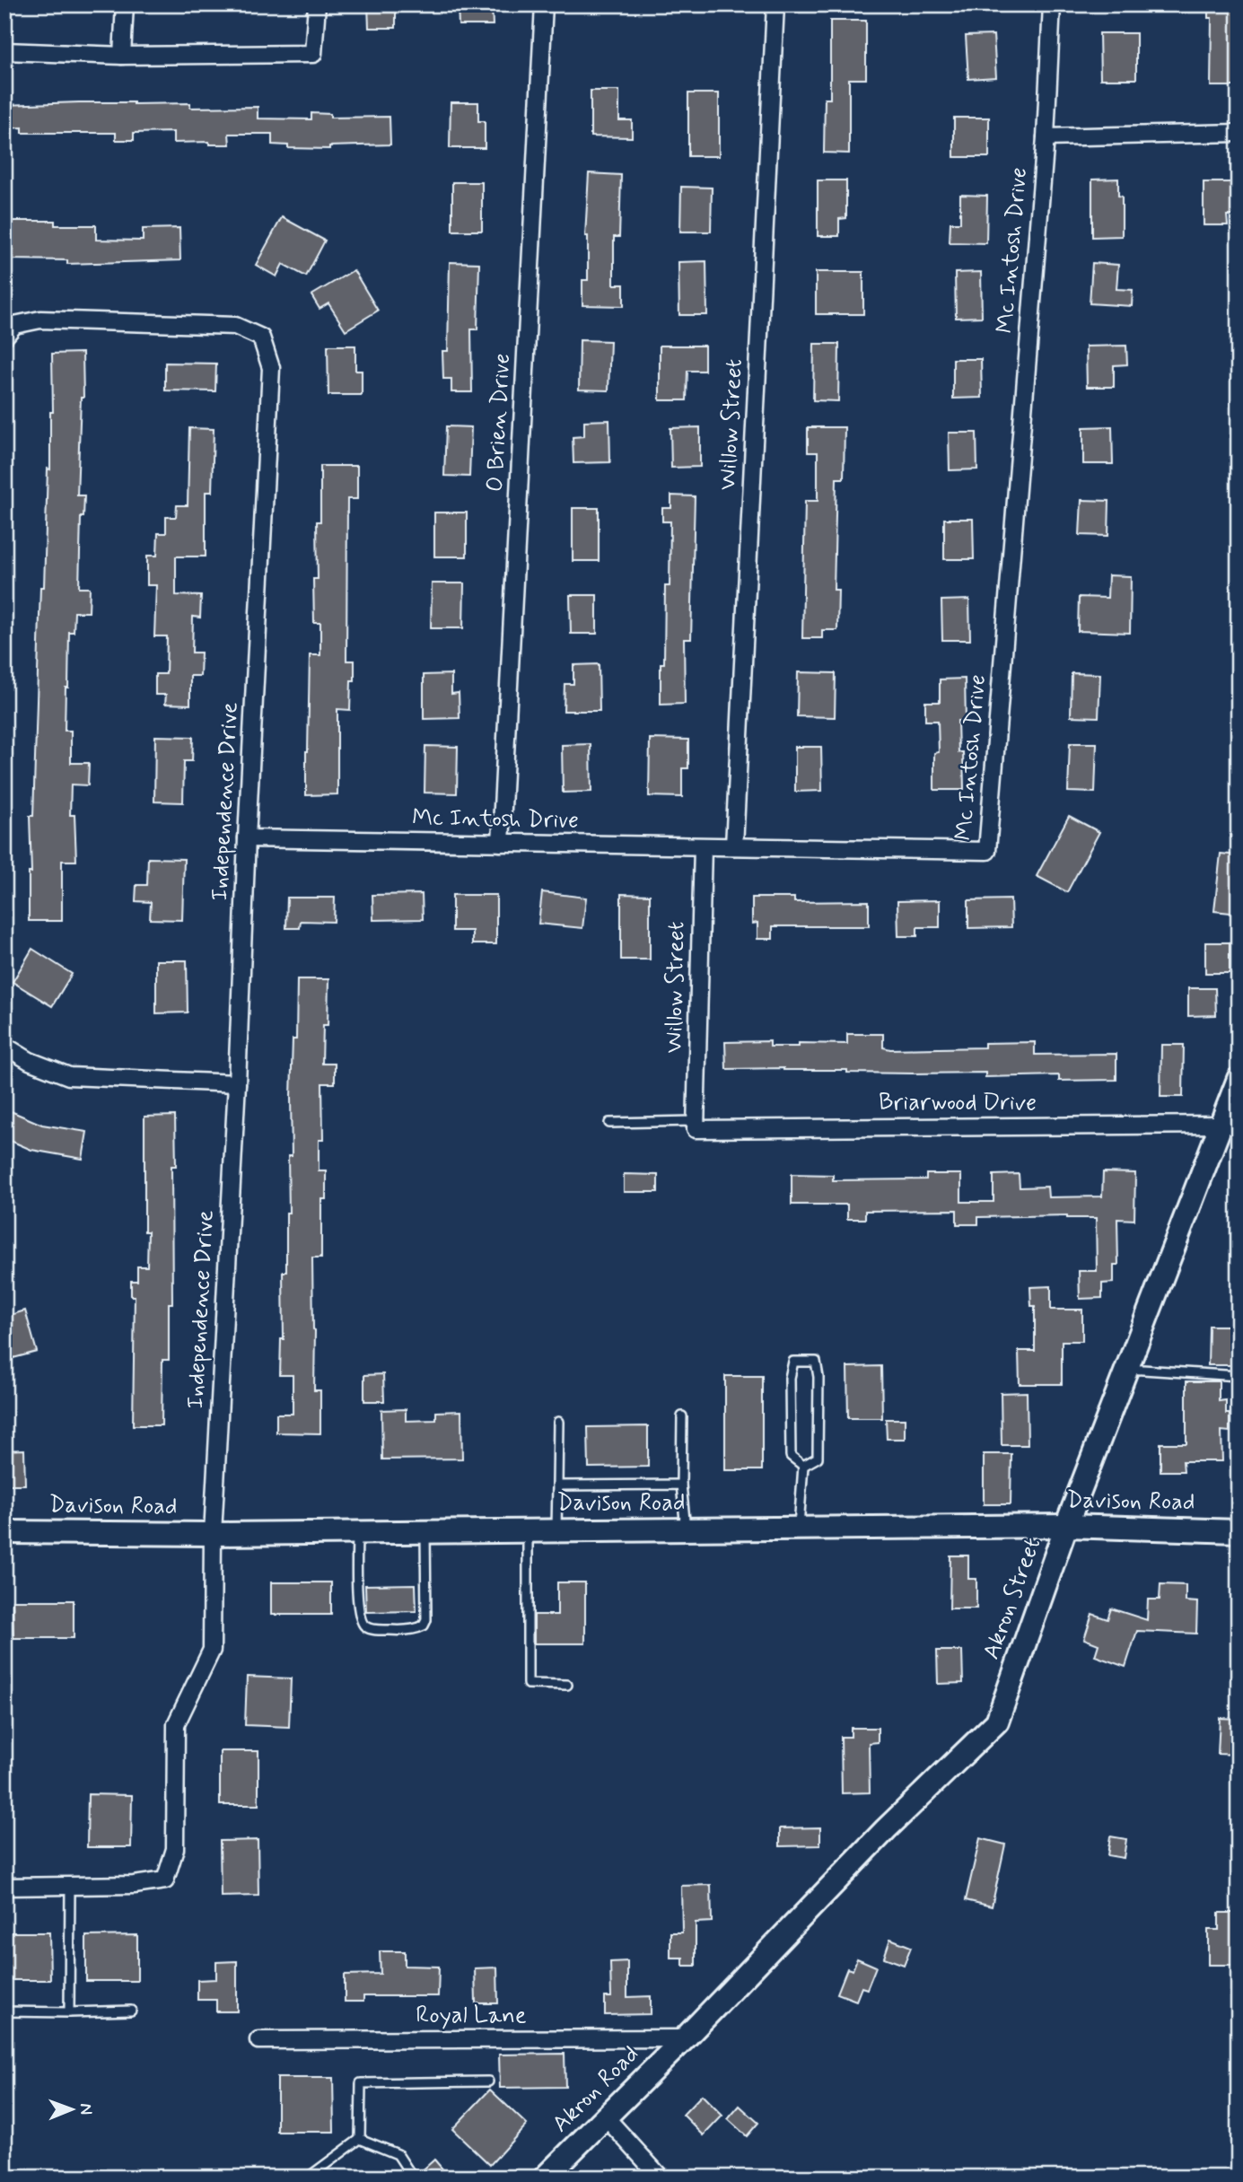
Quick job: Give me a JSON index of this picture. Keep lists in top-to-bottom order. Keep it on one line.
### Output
{"streets":{"main road":["Davison Road","Akron Street","Akron Road"],"street":["Mc Intosh Drive","O Brien Drive","Willow Street","Independence Drive","Briarwood Drive","Royal Lane"]},"crossings":[["Mc Intosh Drive","O Brien Drive"],["Mc Intosh Drive","Willow Street"],["Mc Intosh Drive","Independence Drive"],["Willow Street","Briarwood Drive"],["Independence Drive","Davison Road"],["Briarwood Drive","Akron Street"],["Davison Road","Akron Street"],["Akron Street","Royal Lane"],["Akron Street","Akron Road"],["Royal Lane","Akron Road"]],"north":"right"}
